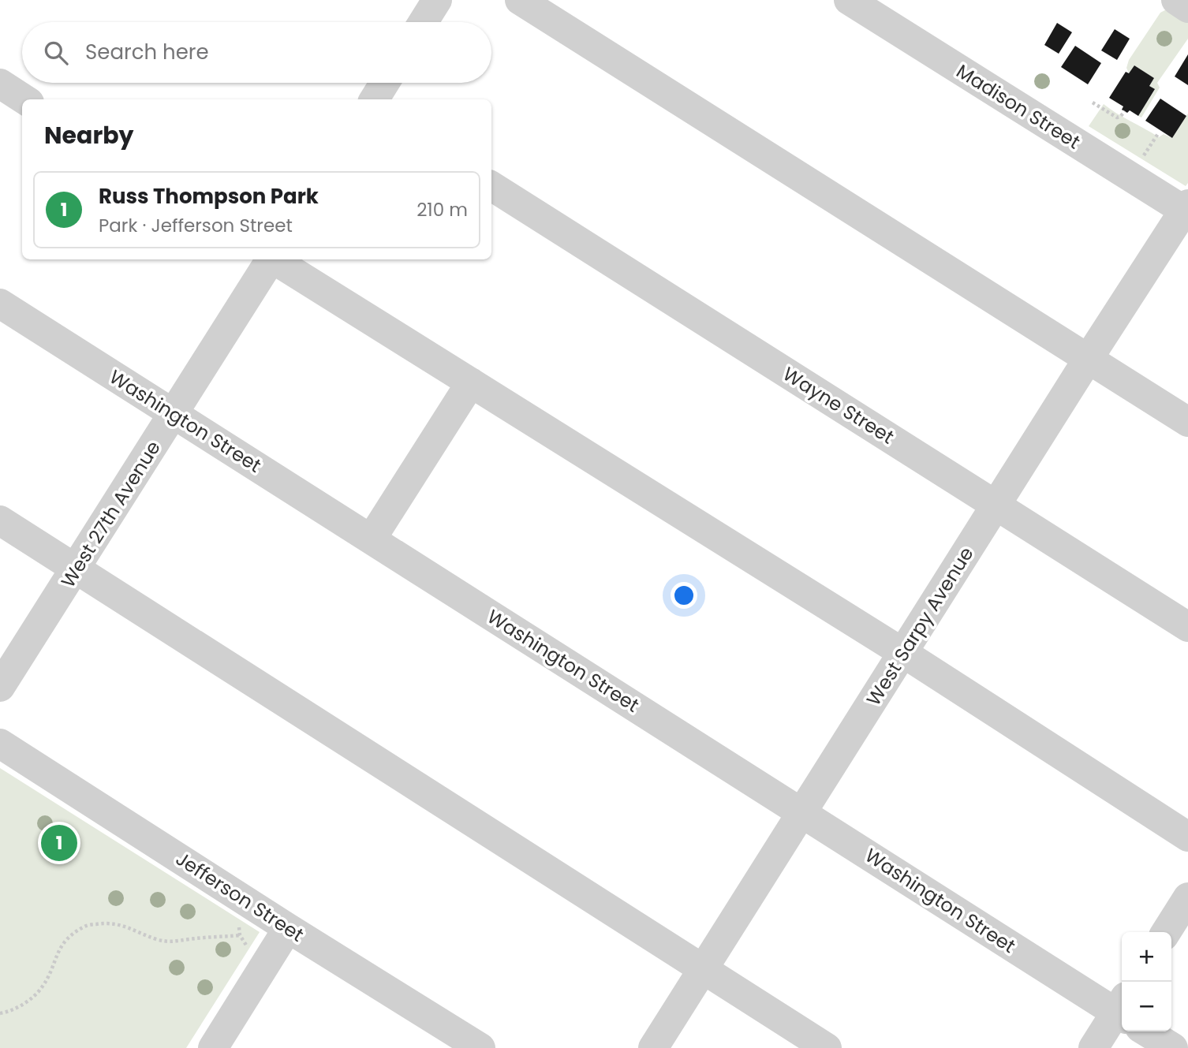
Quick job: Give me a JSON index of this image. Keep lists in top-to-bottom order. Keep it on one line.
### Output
{"streets":{"street":["Madison Street","Wayne Street","Washington Street","West 27th Avenue","West Sarpy Avenue","Jefferson Street"]},"crossings":[["Madison Street","West Sarpy Avenue"],["Wayne Street","West Sarpy Avenue"],["Washington Street","West 27th Avenue"],["Washington Street","West Sarpy Avenue"]],"page":{"search":"Search here","heading":"Nearby","list":[{"mark":"1","name":"Russ Thompson Park","note":"Park · Jefferson Street","value":"210 m"}],"pins":"1","map_buttons":["+","−"]}}
